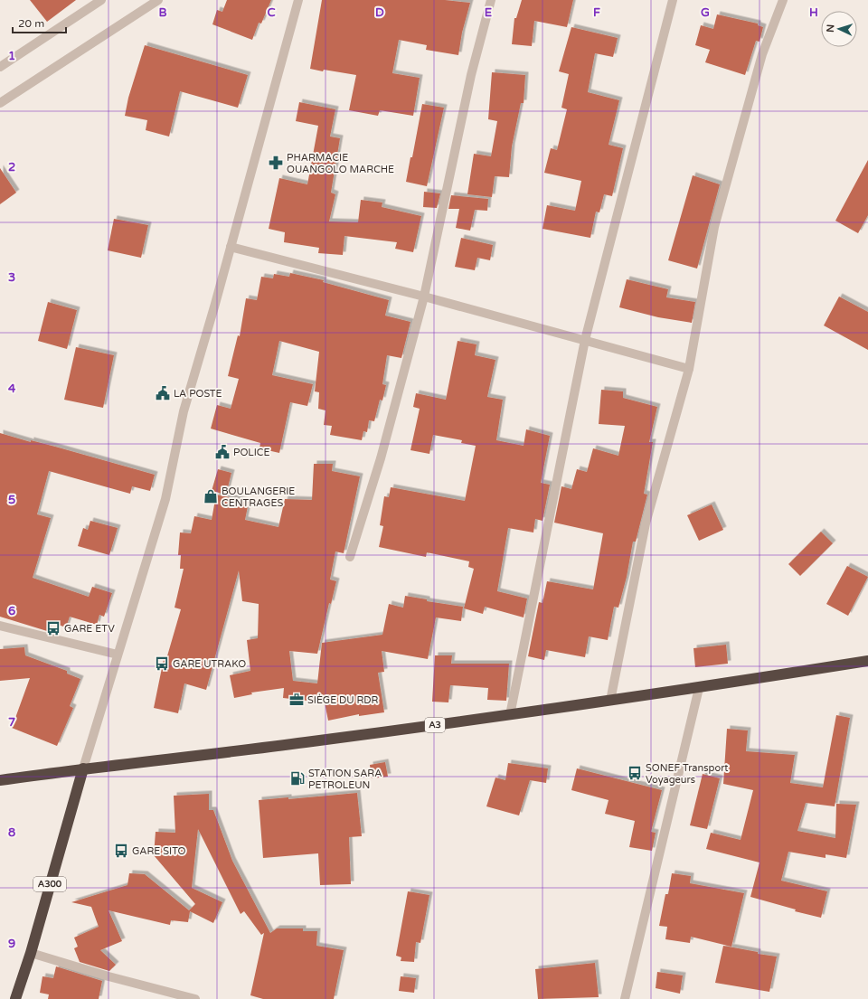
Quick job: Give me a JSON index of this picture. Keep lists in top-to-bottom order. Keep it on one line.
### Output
{"streets":{"highway":["A3","A300"]},"crossings":[["A3","A300"]],"places":{"pharmacy":["PHARMACIE OUANGOLO MARCHE"],"public building":["LA POSTE","POLICE"],"shop":["BOULANGERIE CENTRAGES"],"bus stop":["GARE ETV","GARE UTRAKO","SONEF Transport Voyageurs","GARE SITO"],"office":["SIÈGE DU RDR"],"fuel station":["STATION SARA PETROLEUN"]},"scale_bar":"20 m","north":"left","grid":{"columns":["B","C","D","E","F","G","H"],"rows":["1","2","3","4","5","6","7","8","9"]}}
